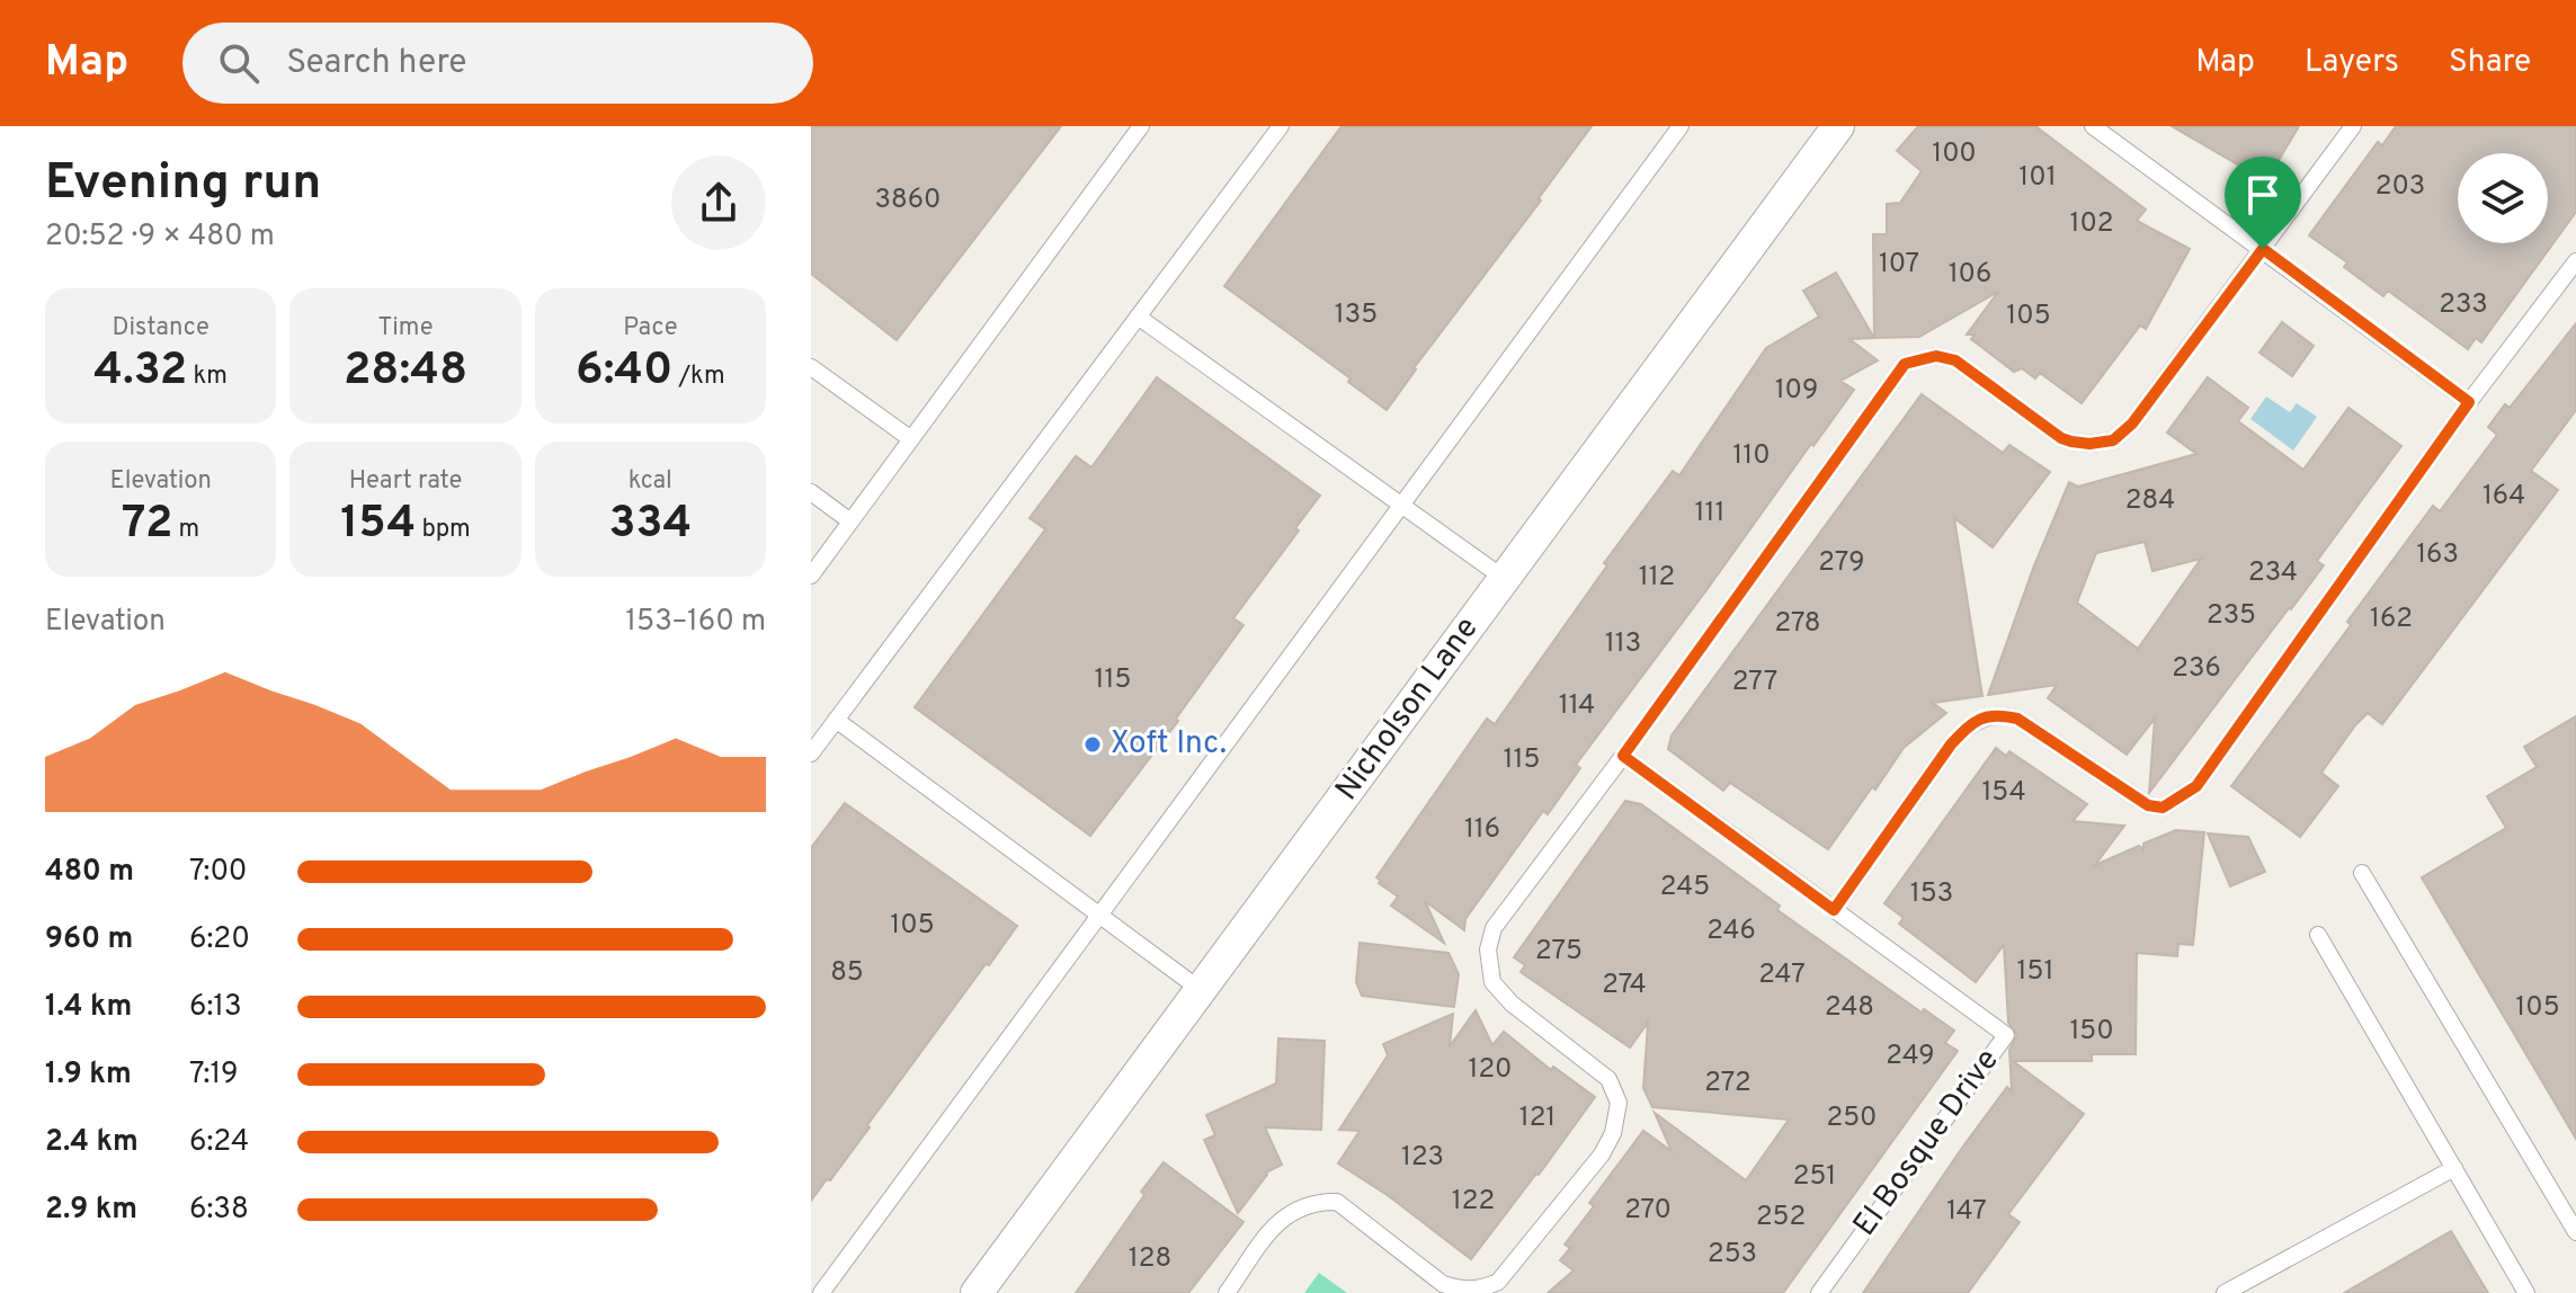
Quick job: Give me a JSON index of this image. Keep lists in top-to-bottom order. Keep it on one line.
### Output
{"streets":{"street":["Nicholson Lane"],"lane":["El Bosque Drive"]},"places":["Xoft Inc."],"house_numbers":["100","101","203","3860","102","107","106","233","135","105","109","110","164","284","111","163","279","234","112","235","162","278","113","236","115","277","114","115","154","116","245","153","105","246","275","151","85","247","274","248","105","150","249","120","272","121","250","123","251","122","270","147","252","253","128"],"page":{"header":"Map","search":"Search here","nav":["Map","Layers","Share"],"heading":["Evening run","20:52 · 9 × 480 m"],"stats":[["Distance","4.32 km"],["Time","28:48"],["Pace","6:40 /km"],["Elevation","72 m"],["Heart rate","154 bpm"],["kcal","334"]],"chart":["Elevation","153–160 m"],"list":[{"name":"480 m","note":"7:00"},{"name":"960 m","note":"6:20"},{"name":"1.4 km","note":"6:13"},{"name":"1.9 km","note":"7:19"},{"name":"2.4 km","note":"6:24"},{"name":"2.9 km","note":"6:38"}]}}
